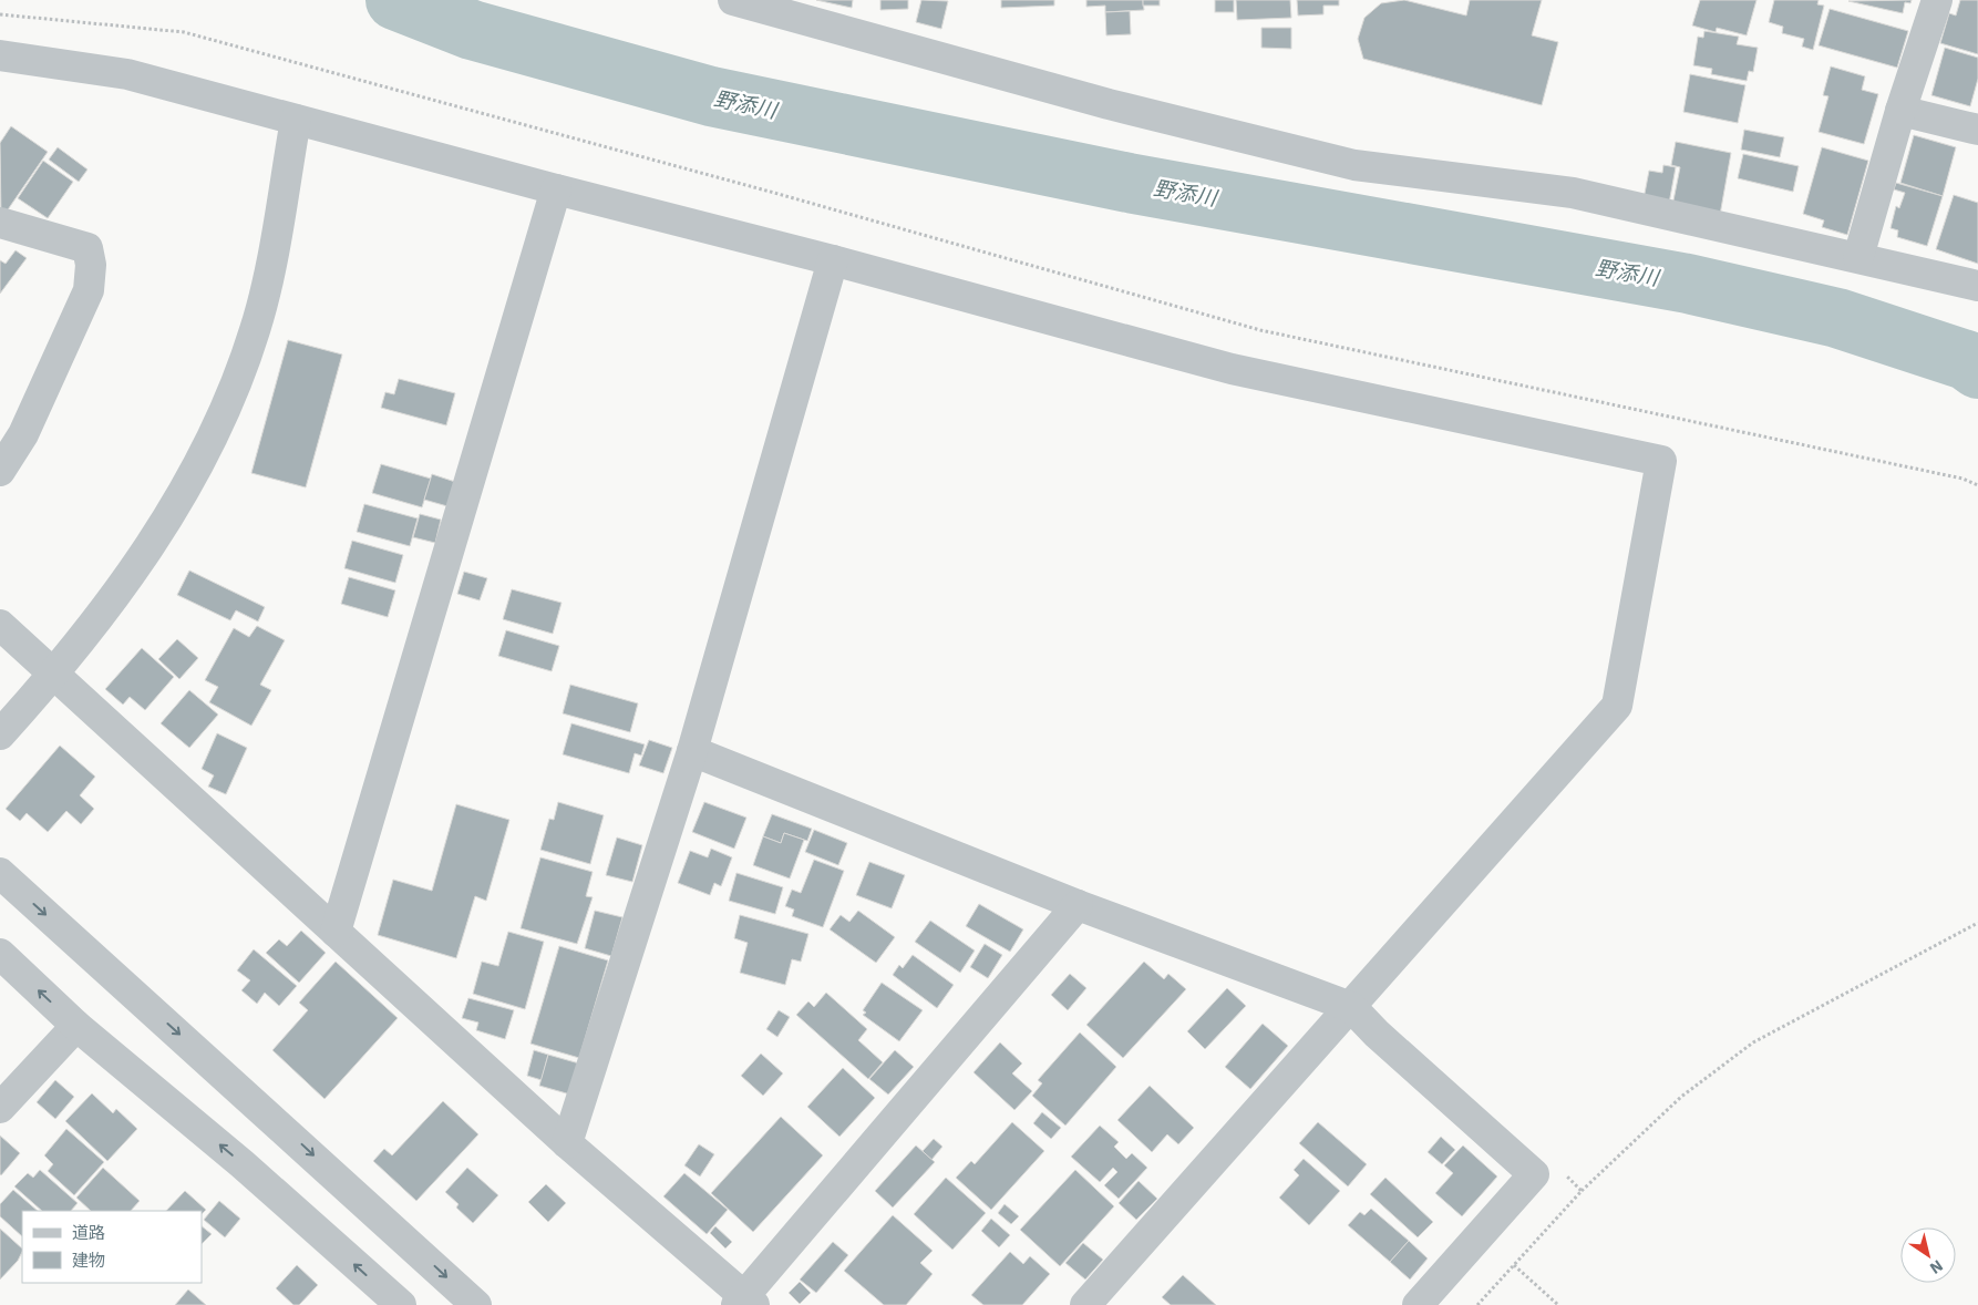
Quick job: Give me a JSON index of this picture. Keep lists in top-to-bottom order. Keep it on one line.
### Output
{"water":["野添川"],"legend":["道路","建物"],"north":"bottom right"}
